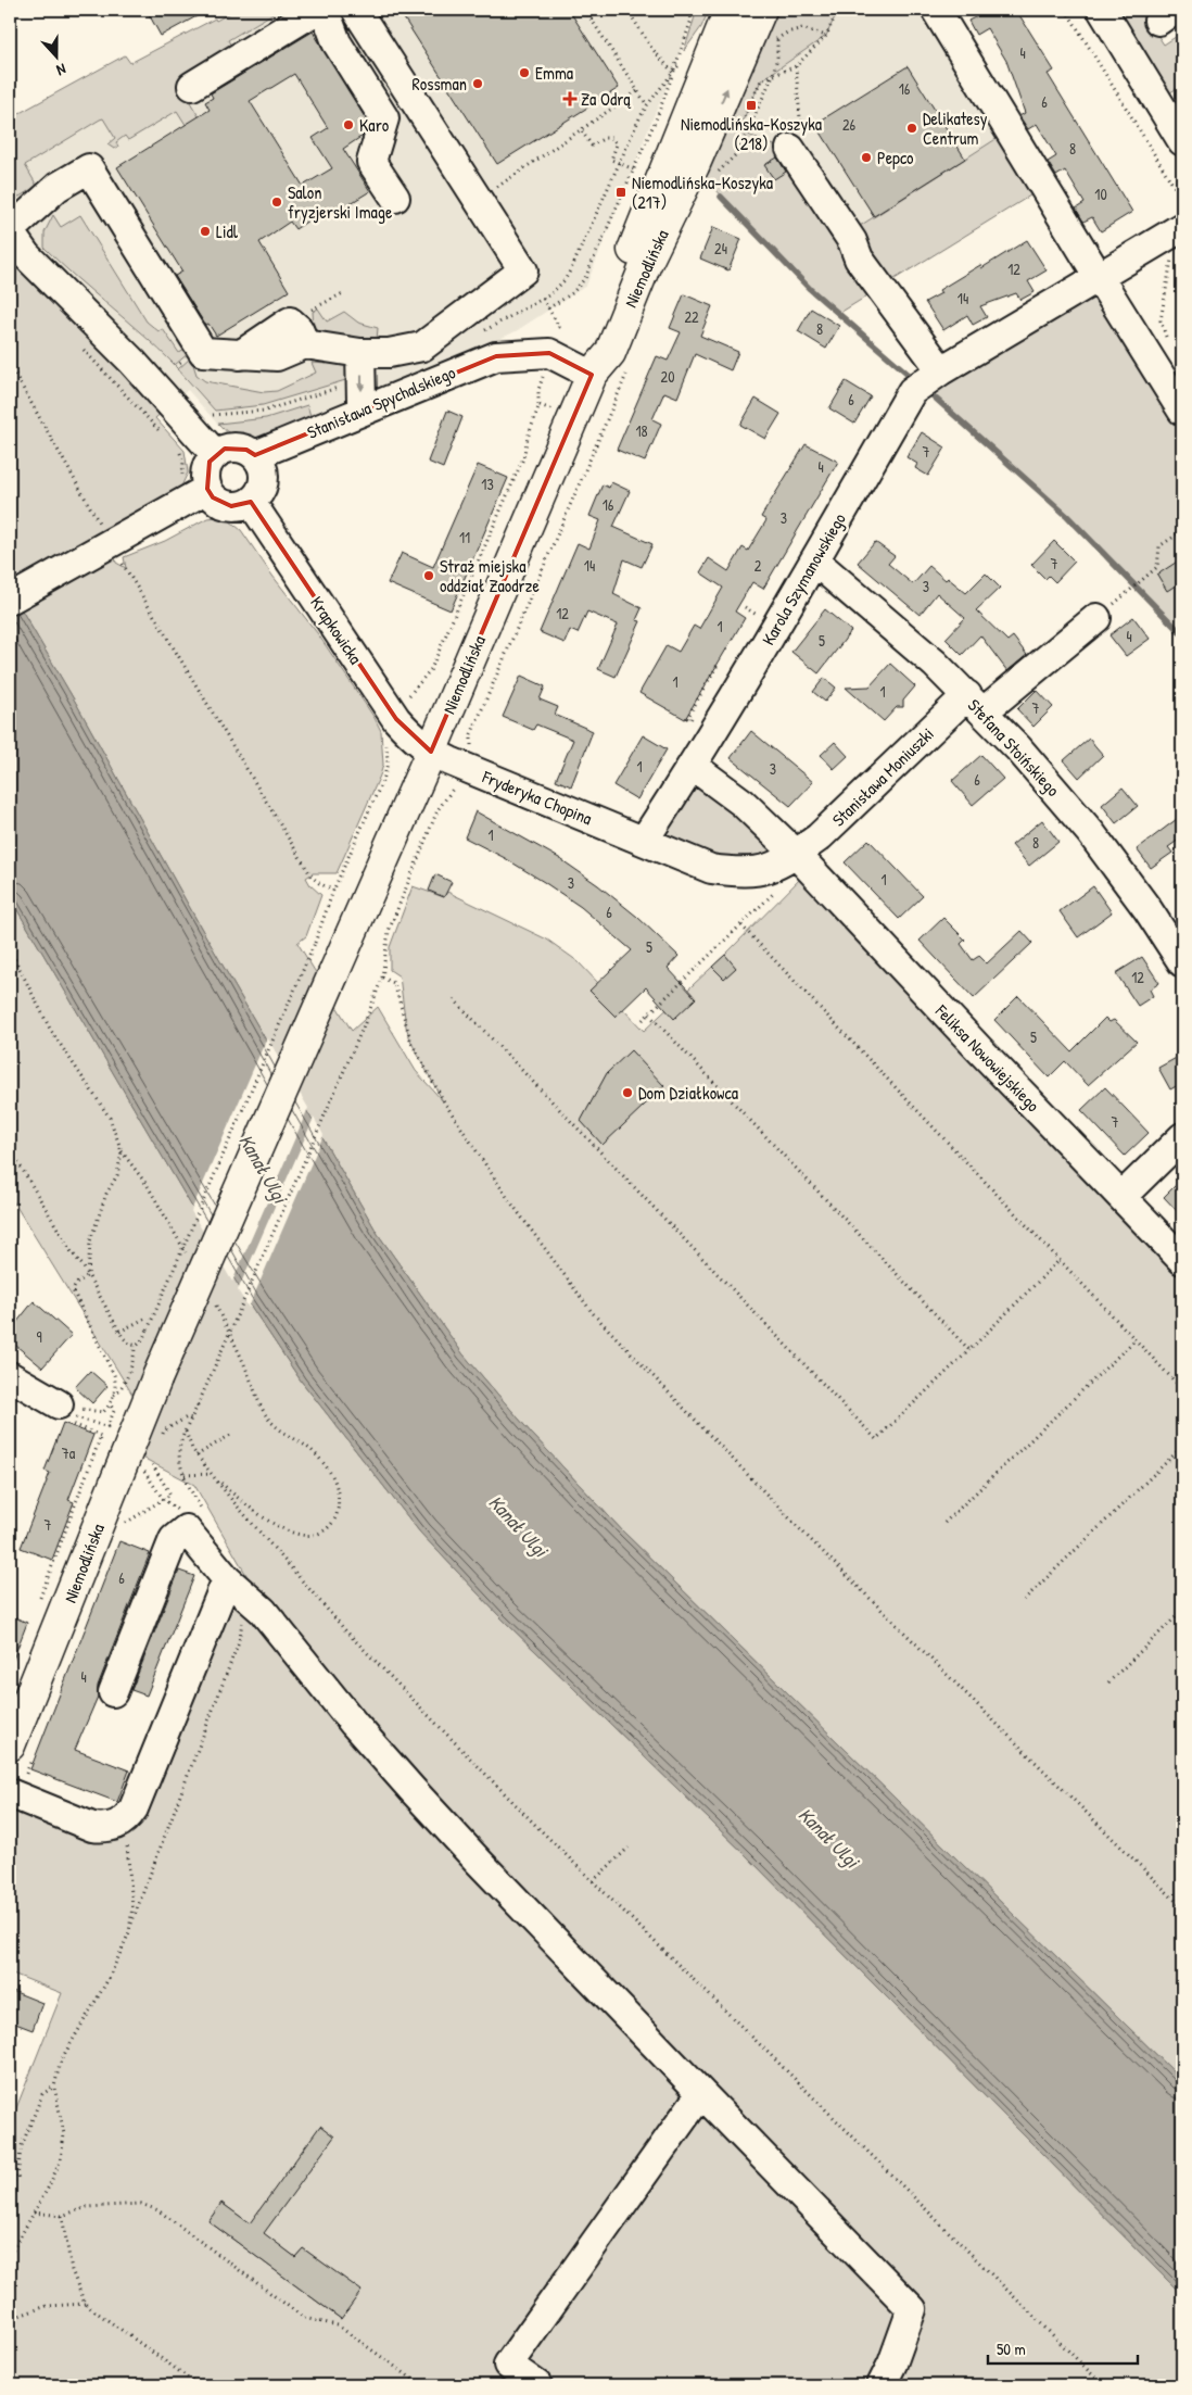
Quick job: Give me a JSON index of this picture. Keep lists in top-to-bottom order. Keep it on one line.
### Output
{"streets":{"main road":["Niemodlińska"],"street":["Stanisława Spychalskiego","Karola Szymanowskiego","Krapkowicka","Stefana Stoińskiego","Stanisława Moniuszki","Fryderyka Chopina","Feliksa Nowowiejskiego"]},"crossings":[["Niemodlińska","Stanisława Spychalskiego"],["Niemodlińska","Krapkowicka"],["Niemodlińska","Fryderyka Chopina"],["Stanisława Spychalskiego","Krapkowicka"],["Karola Szymanowskiego","Stefana Stoińskiego"],["Karola Szymanowskiego","Stanisława Moniuszki"],["Karola Szymanowskiego","Fryderyka Chopina"],["Karola Szymanowskiego","Feliksa Nowowiejskiego"],["Krapkowicka","Fryderyka Chopina"],["Stefana Stoińskiego","Stanisława Moniuszki"],["Stanisława Moniuszki","Fryderyka Chopina"],["Stanisława Moniuszki","Feliksa Nowowiejskiego"]],"water":["Kanał Ulgi"],"places":{"other":["Emma","Rossman","Karo","Delikatesy Centrum","Pepco","Salon fryzjerski Image","Lidl","Straż miejska oddział Zaodrze","Dom Działkowca"],"health":["Za Odrą"],"transit":["Niemodlińska-Koszyka (218)","Niemodlińska-Koszyka (217)"]},"house_numbers":["4","16","6","26","8","10","24","12","14","22","8","20","6","18","7","4","13","16","3","11","7","14","2","3","12","1","4","5","1","1","7","1","3","6","1","8","1","3","6","5","12","5","7","9","7a","7","6","4"],"scale_bar":"50 m","north":"bottom"}
